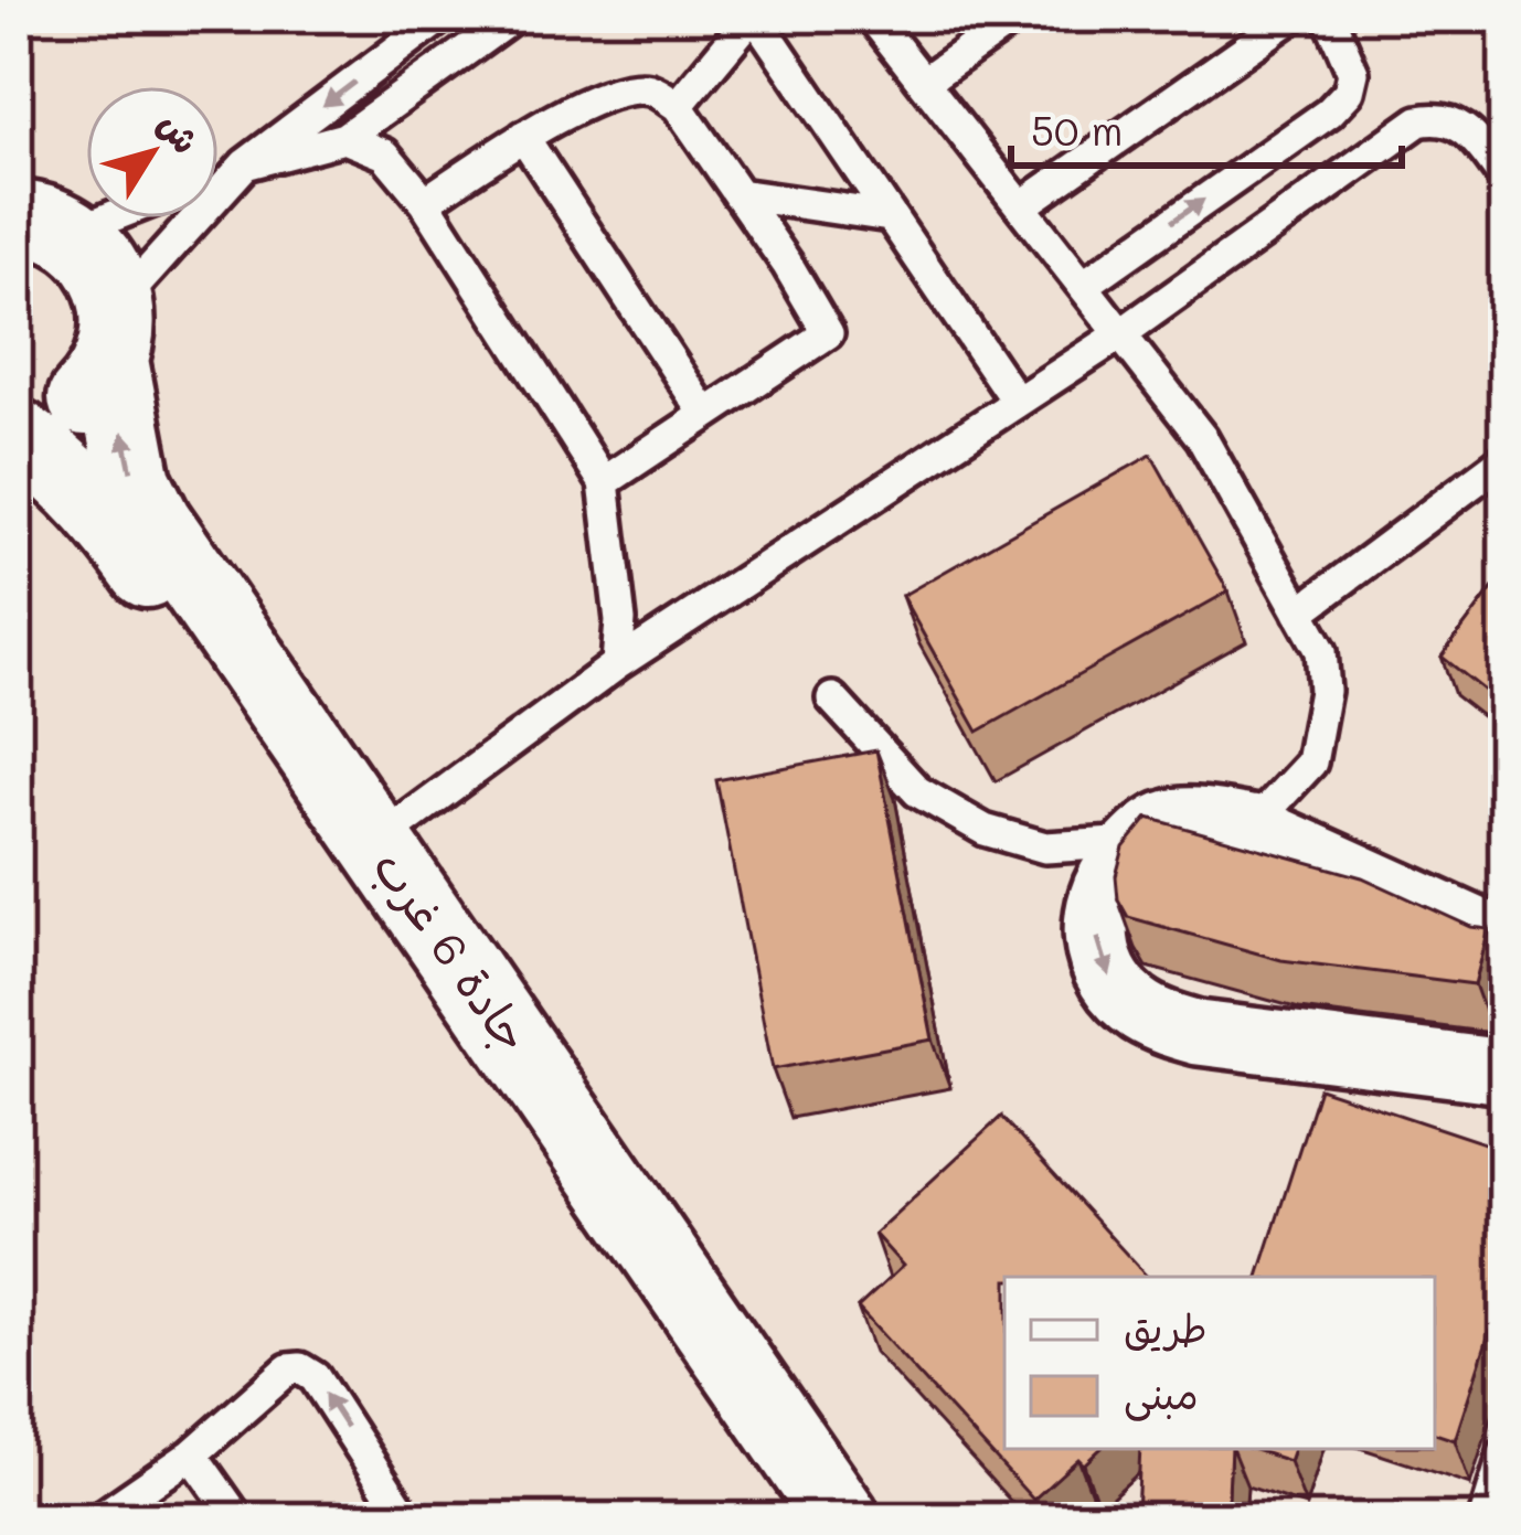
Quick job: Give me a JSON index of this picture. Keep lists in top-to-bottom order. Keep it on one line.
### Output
{"streets":{"main road":["جادة 6 غرب"]},"legend":["طريق","مبنى"],"scale_bar":"50 m","north":"top right"}
